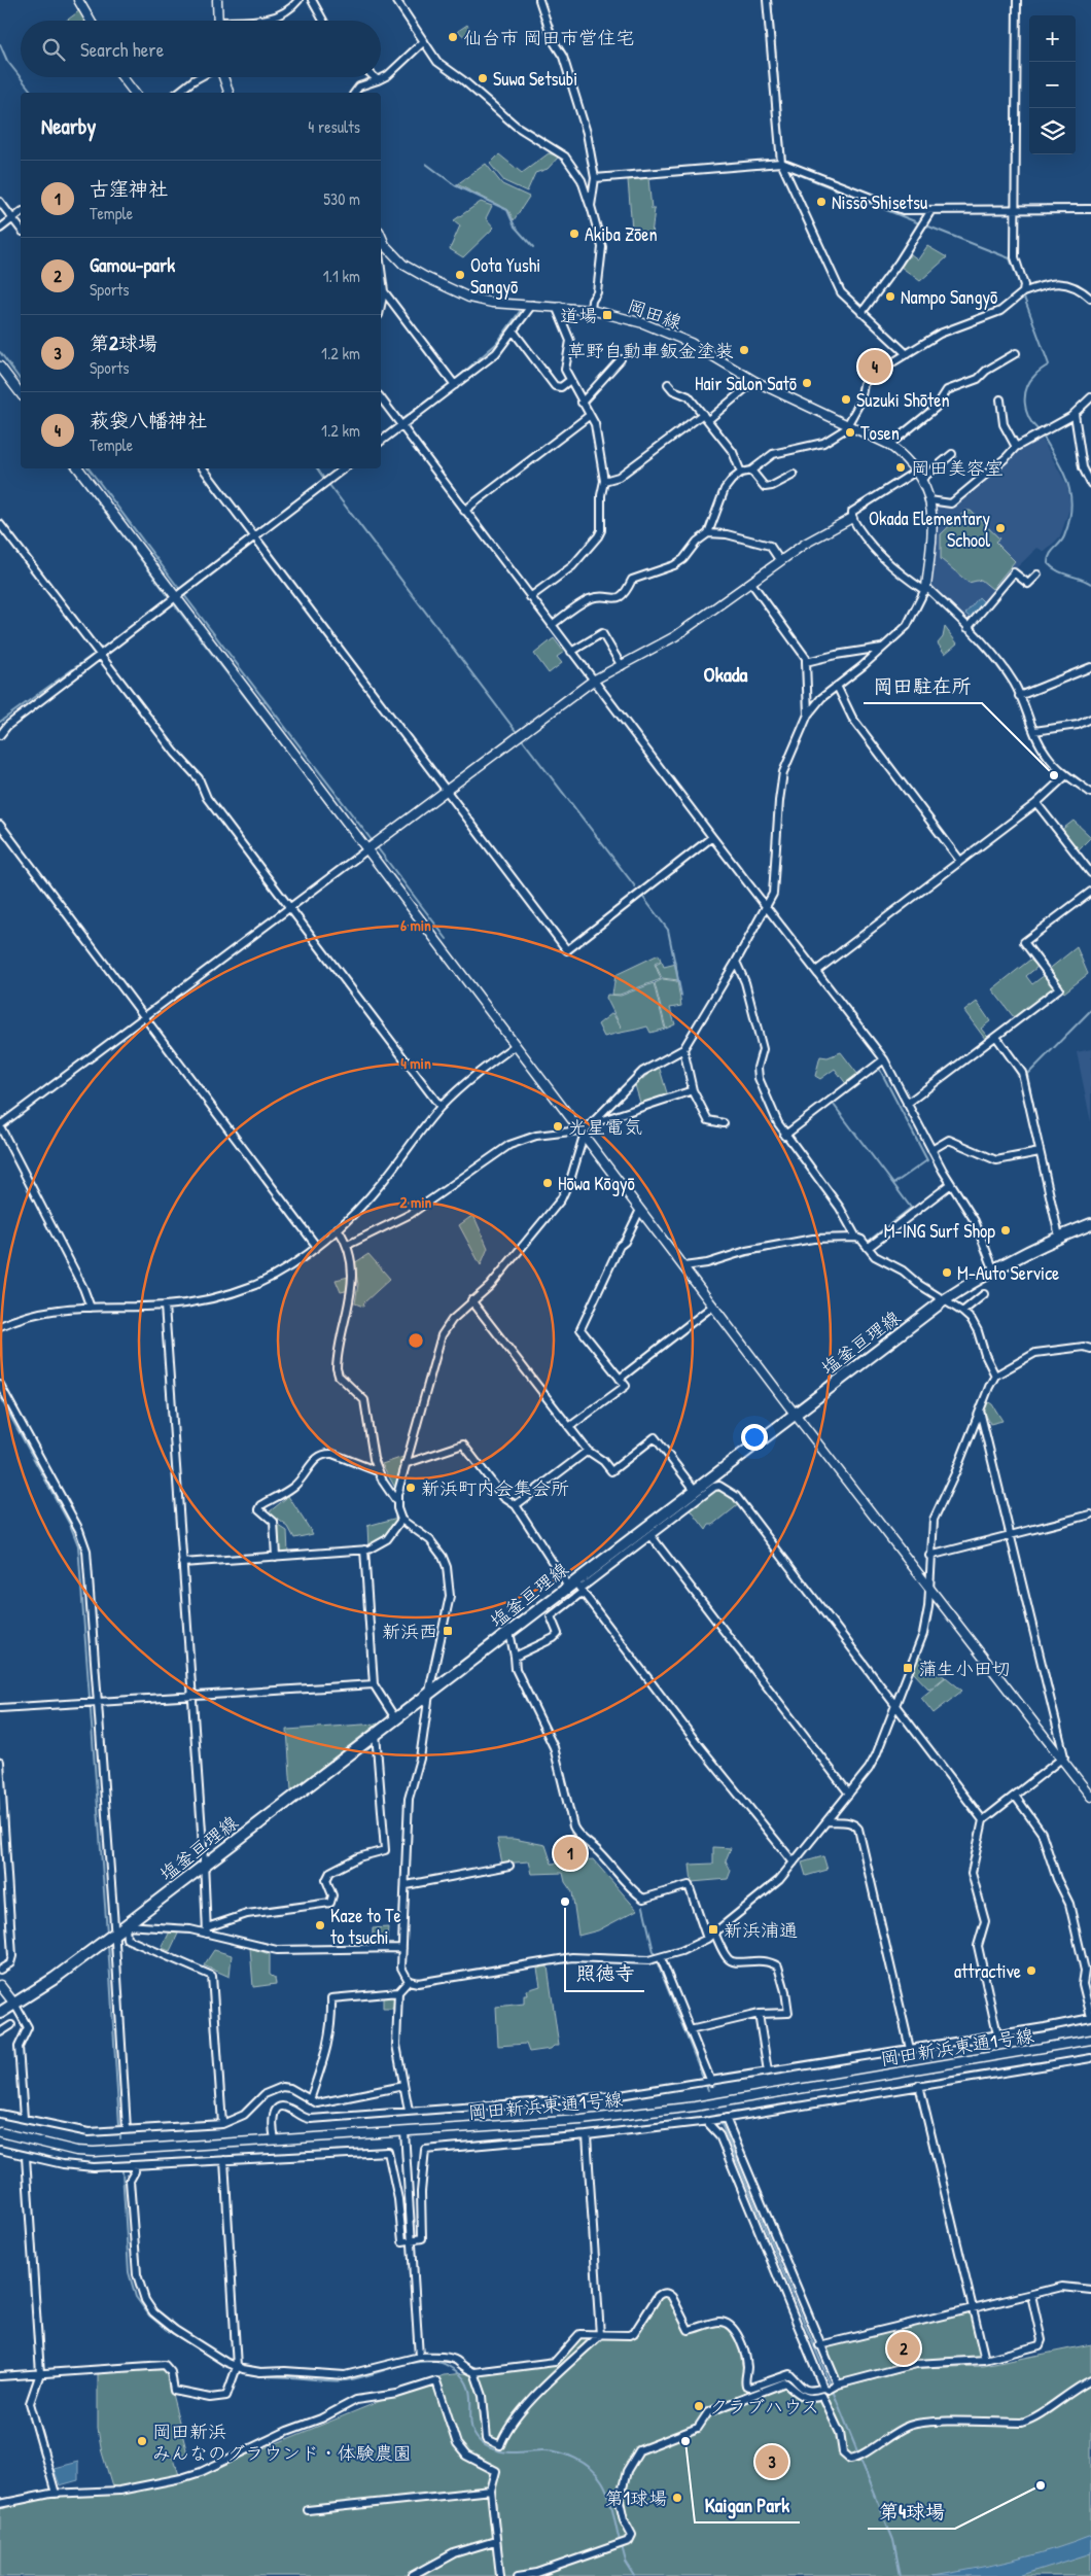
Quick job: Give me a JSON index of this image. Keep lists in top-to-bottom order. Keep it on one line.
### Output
{"streets":{"main road":["塩釜亘理線"],"street":["岡田線","岡田新浜東通1号線"]},"districts":["Okada"],"places":{"other":["仙台市 岡田市営住宅","Suwa Setsubi","Nissō Shisetsu","Akiba Zōen","Oota Yushi Sangyō","Nampo Sangyō","草野自動車鈑金塗装","Hair Salon Satō","Suzuki Shōten","Tosen","岡田美容室","Okada Elementary School","岡田駐在所","光星電気","Hōwa Kōgyō","M-ING Surf Shop","M-Auto Service","新浜町内会集会所","照徳寺","Kaze to Te to tsuchi","attractive","クラブハウス","岡田新浜 みんなのグラウンド・体験農園","Kaigan Park","第4球場","第1球場"],"transit":["道場","新浜西","蒲生小田切","新浜浦通"]},"page":{"map_buttons":["+","−"],"search":"Search here","heading":["Nearby","4 results"],"list":[{"mark":"1","name":"古窪神社","note":"Temple","value":"530 m"},{"mark":"2","name":"Gamou-park","note":"Sports","value":"1.1 km"},{"mark":"3","name":"第2球場","note":"Sports","value":"1.2 km"},{"mark":"4","name":"萩袋八幡神社","note":"Temple","value":"1.2 km"}],"pins":["4","1","2","3"]},"rings":["6 min","4 min","2 min"]}
